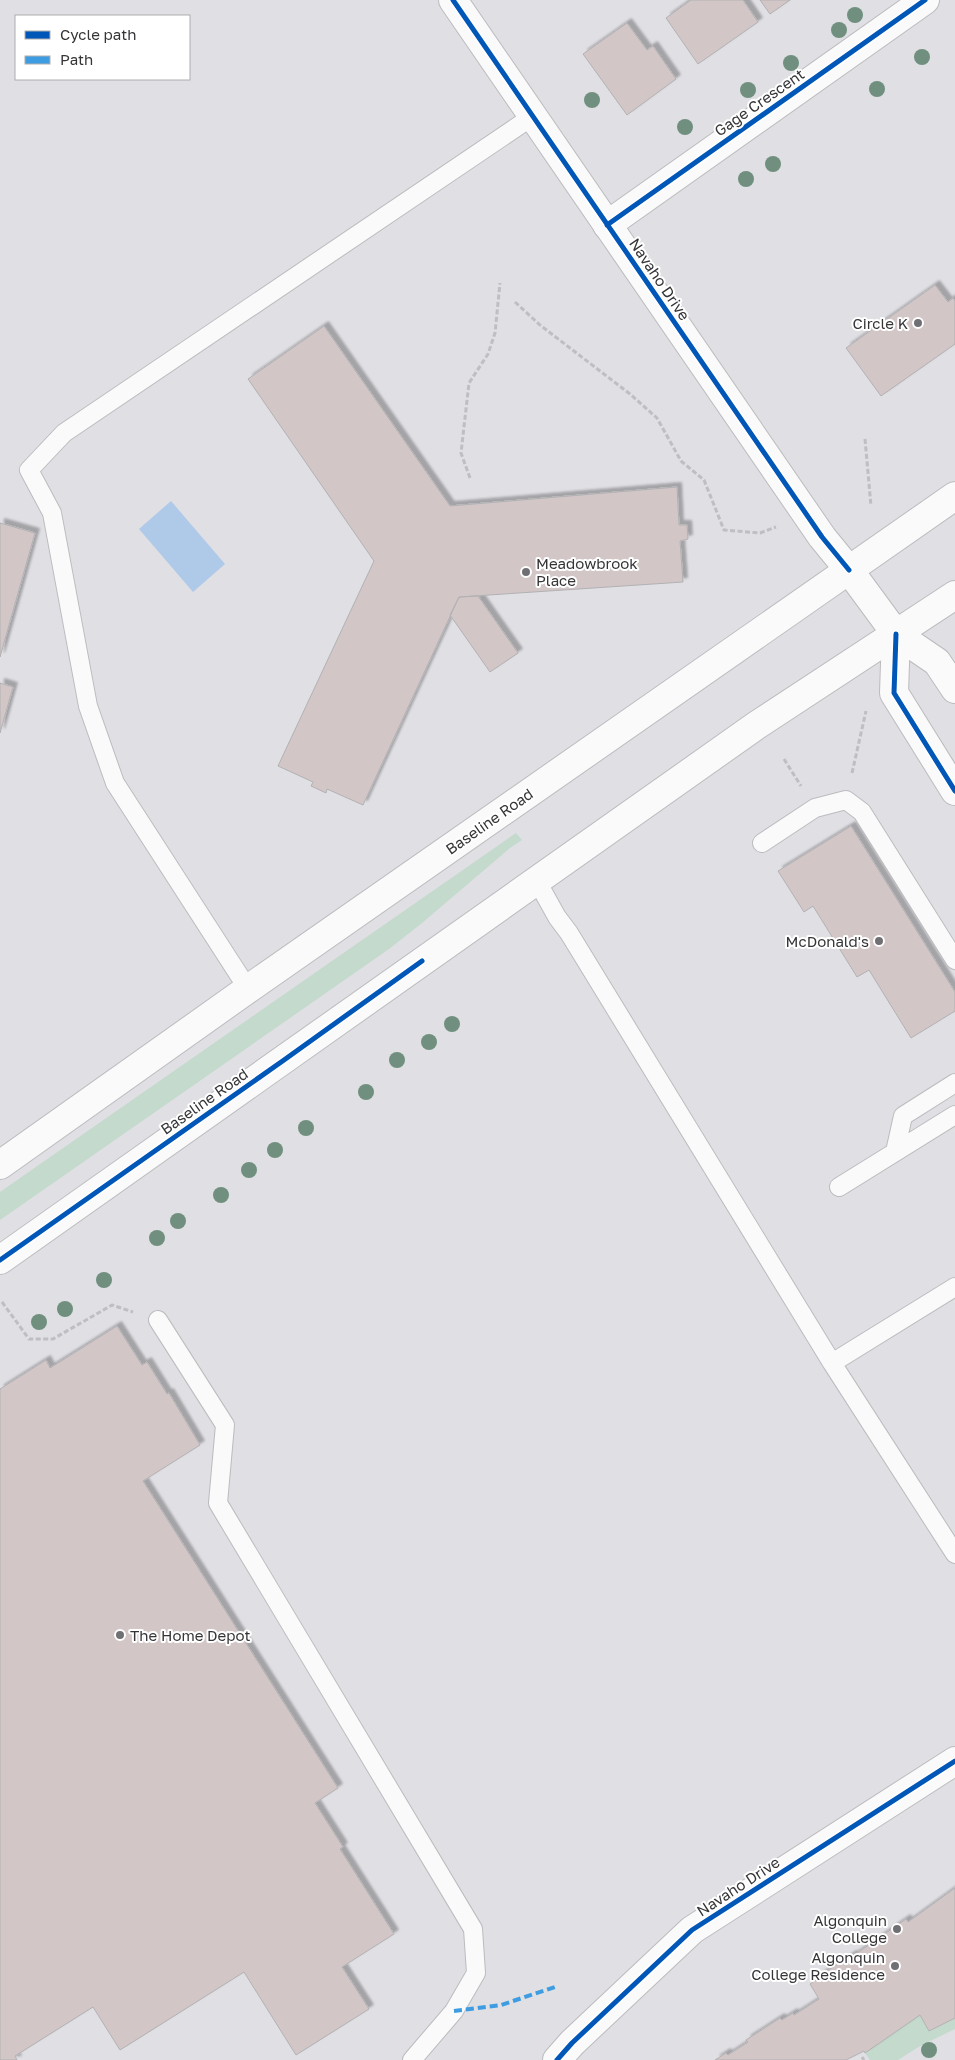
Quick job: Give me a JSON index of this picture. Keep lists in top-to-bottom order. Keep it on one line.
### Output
{"streets":{"main road":["Gage Crescent","Navaho Drive","Baseline Road"]},"crossings":[["Gage Crescent","Navaho Drive"],["Navaho Drive","Baseline Road"]],"places":["Circle K","Meadowbrook Place","McDonald's","The Home Depot","Algonquin College","Algonquin College Residence"],"legend":["Cycle path","Path"]}
